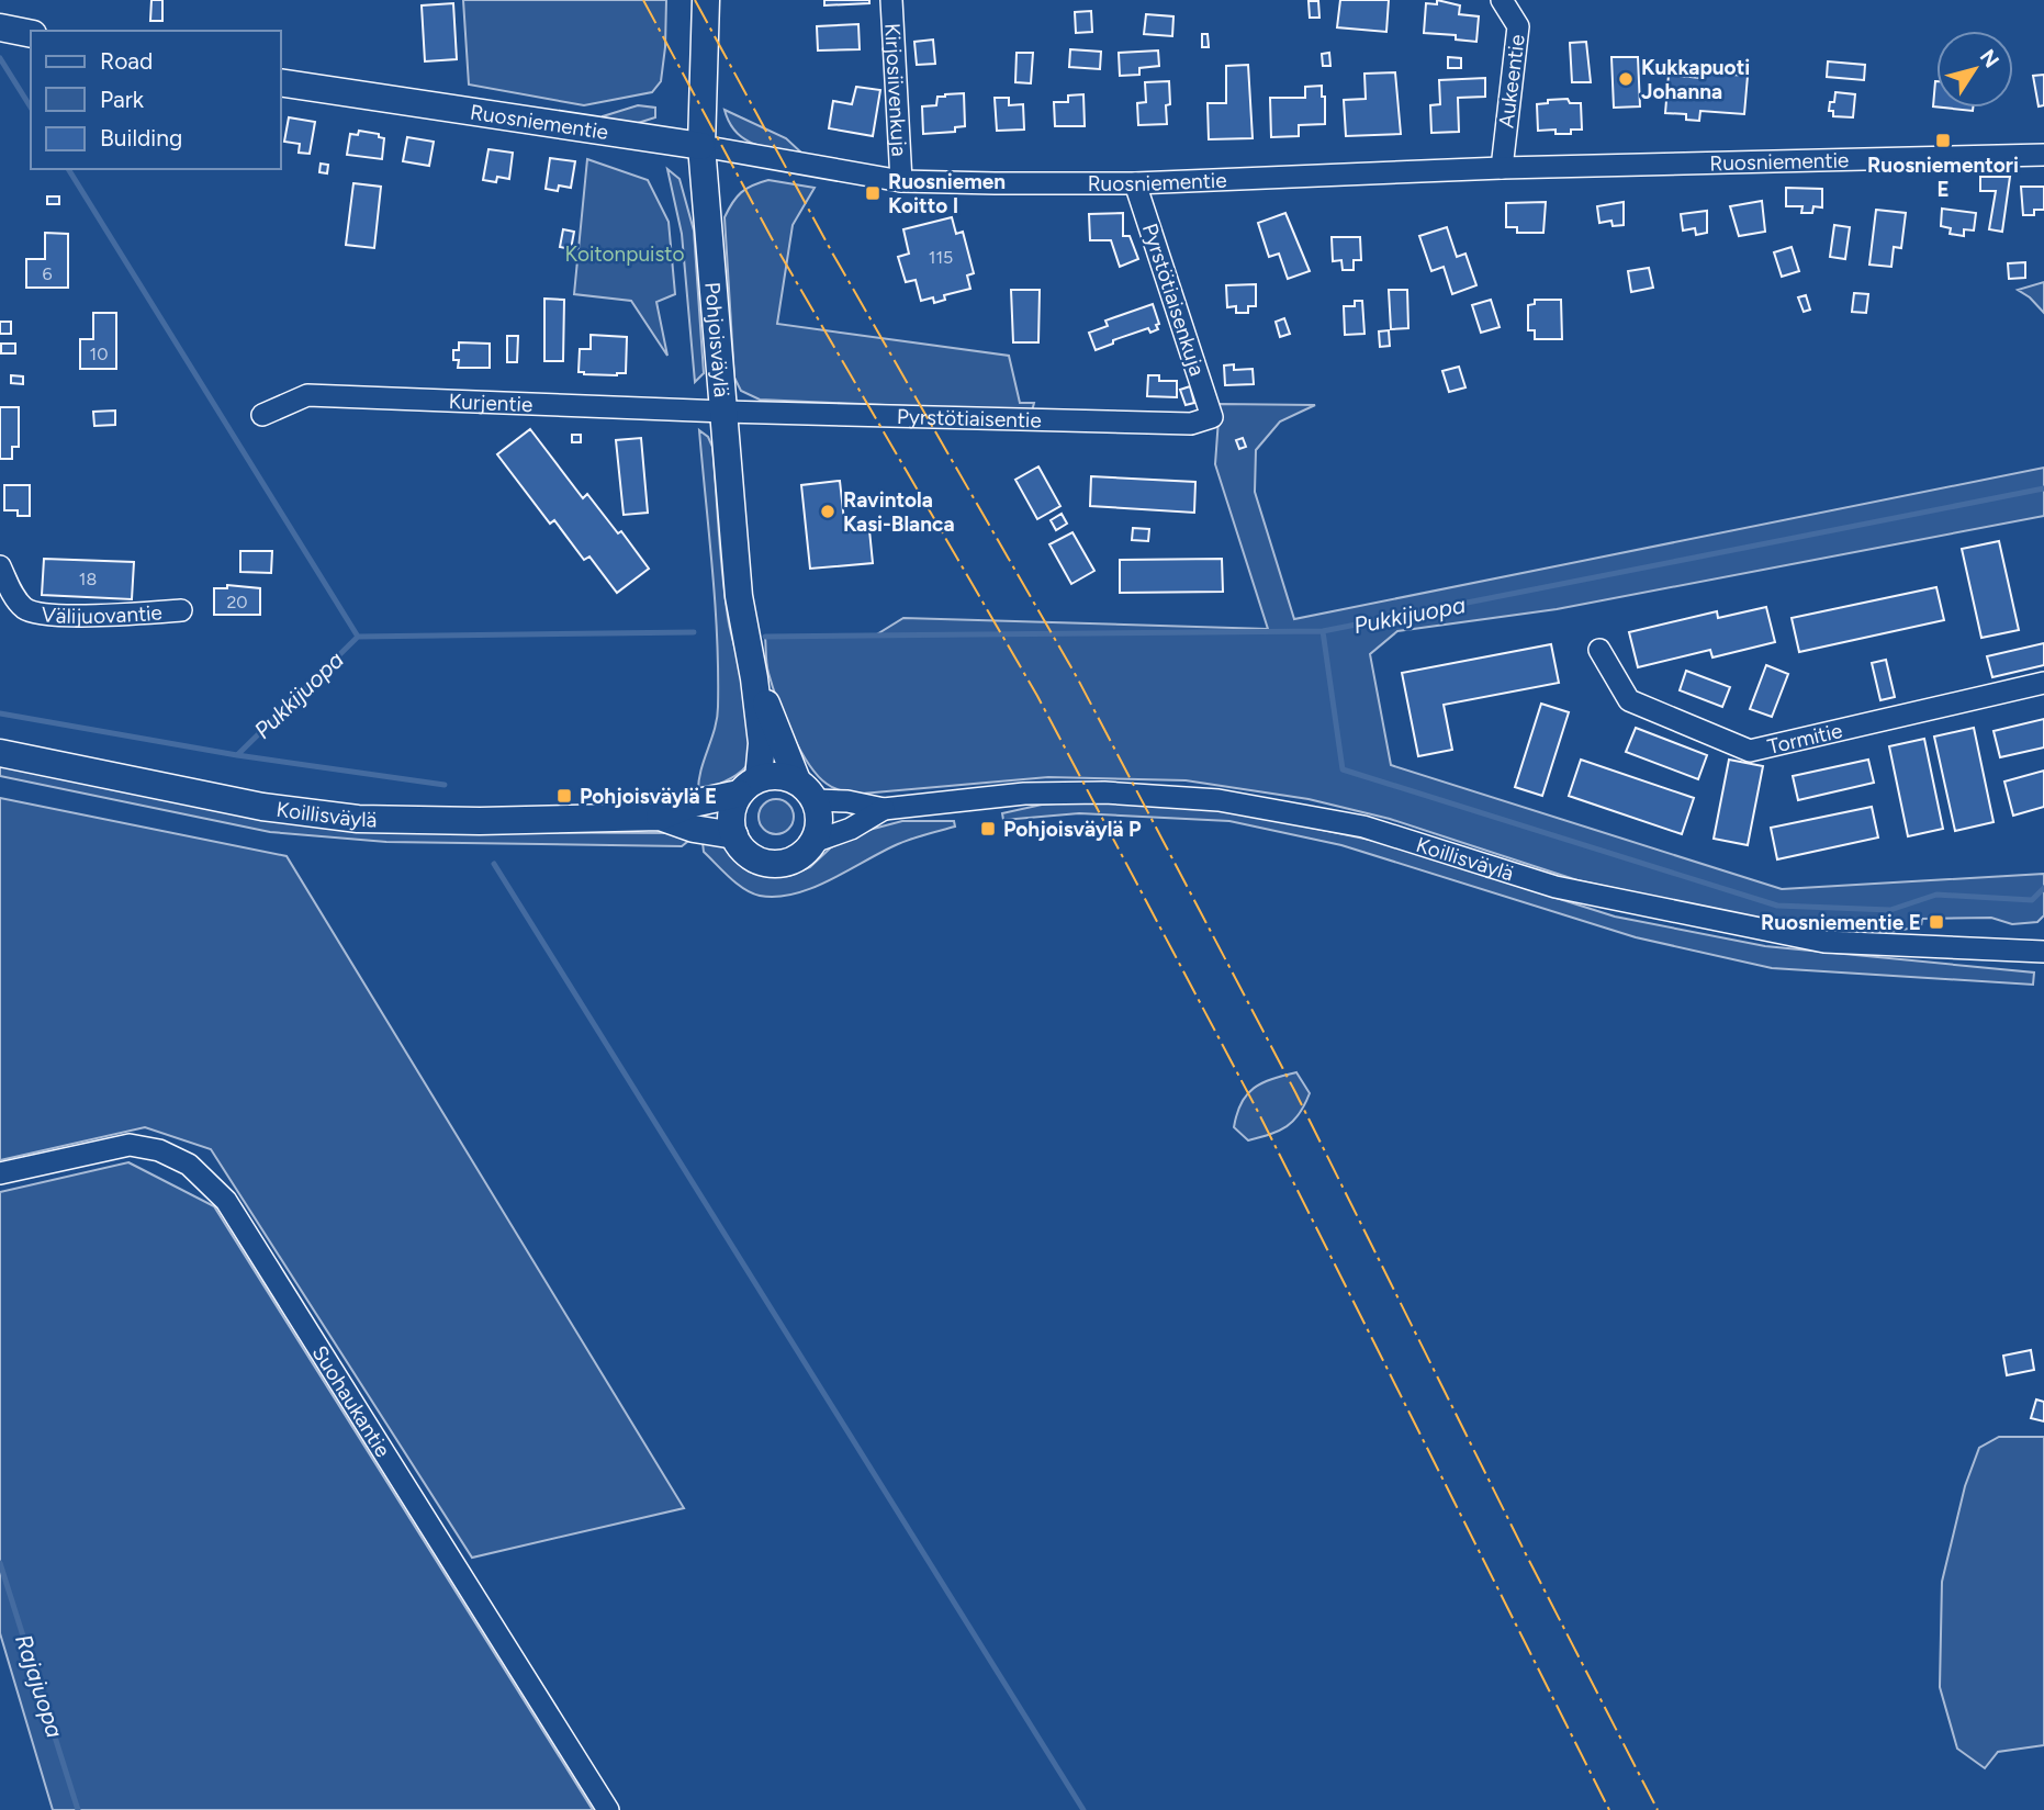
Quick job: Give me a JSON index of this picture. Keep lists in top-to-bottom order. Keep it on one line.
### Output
{"streets":{"main road":["Ruosniementie","Pohjoisväylä","Koillisväylä"],"street":["Aukeentie","Kirjosiivenkuja","Pyrstötiaisenkuja","Kurjentie","Pyrstötiaisentie","Välijuovantie","Tormitie","Suohaukantie"]},"crossings":[["Aukeentie","Ruosniementie"],["Kirjosiivenkuja","Ruosniementie"],["Ruosniementie","Pyrstötiaisenkuja"],["Ruosniementie","Pohjoisväylä"],["Pyrstötiaisenkuja","Pyrstötiaisentie"],["Pohjoisväylä","Kurjentie"],["Pohjoisväylä","Pyrstötiaisentie"],["Pohjoisväylä","Koillisväylä"],["Kurjentie","Pyrstötiaisentie"]],"water":["Pukkijuopa","Rajajuopa"],"parks":["Koitonpuisto"],"places":{"other":["Kukkapuoti Johanna","Ravintola Kasi-Blanca"],"transit":["Ruosniementori E","Ruosniemen Koitto I","Pohjoisväylä E","Pohjoisväylä P","Ruosniementie E"]},"house_numbers":["115","6","10","18","20"],"legend":["Road","Park","Building"],"north":"top right"}
